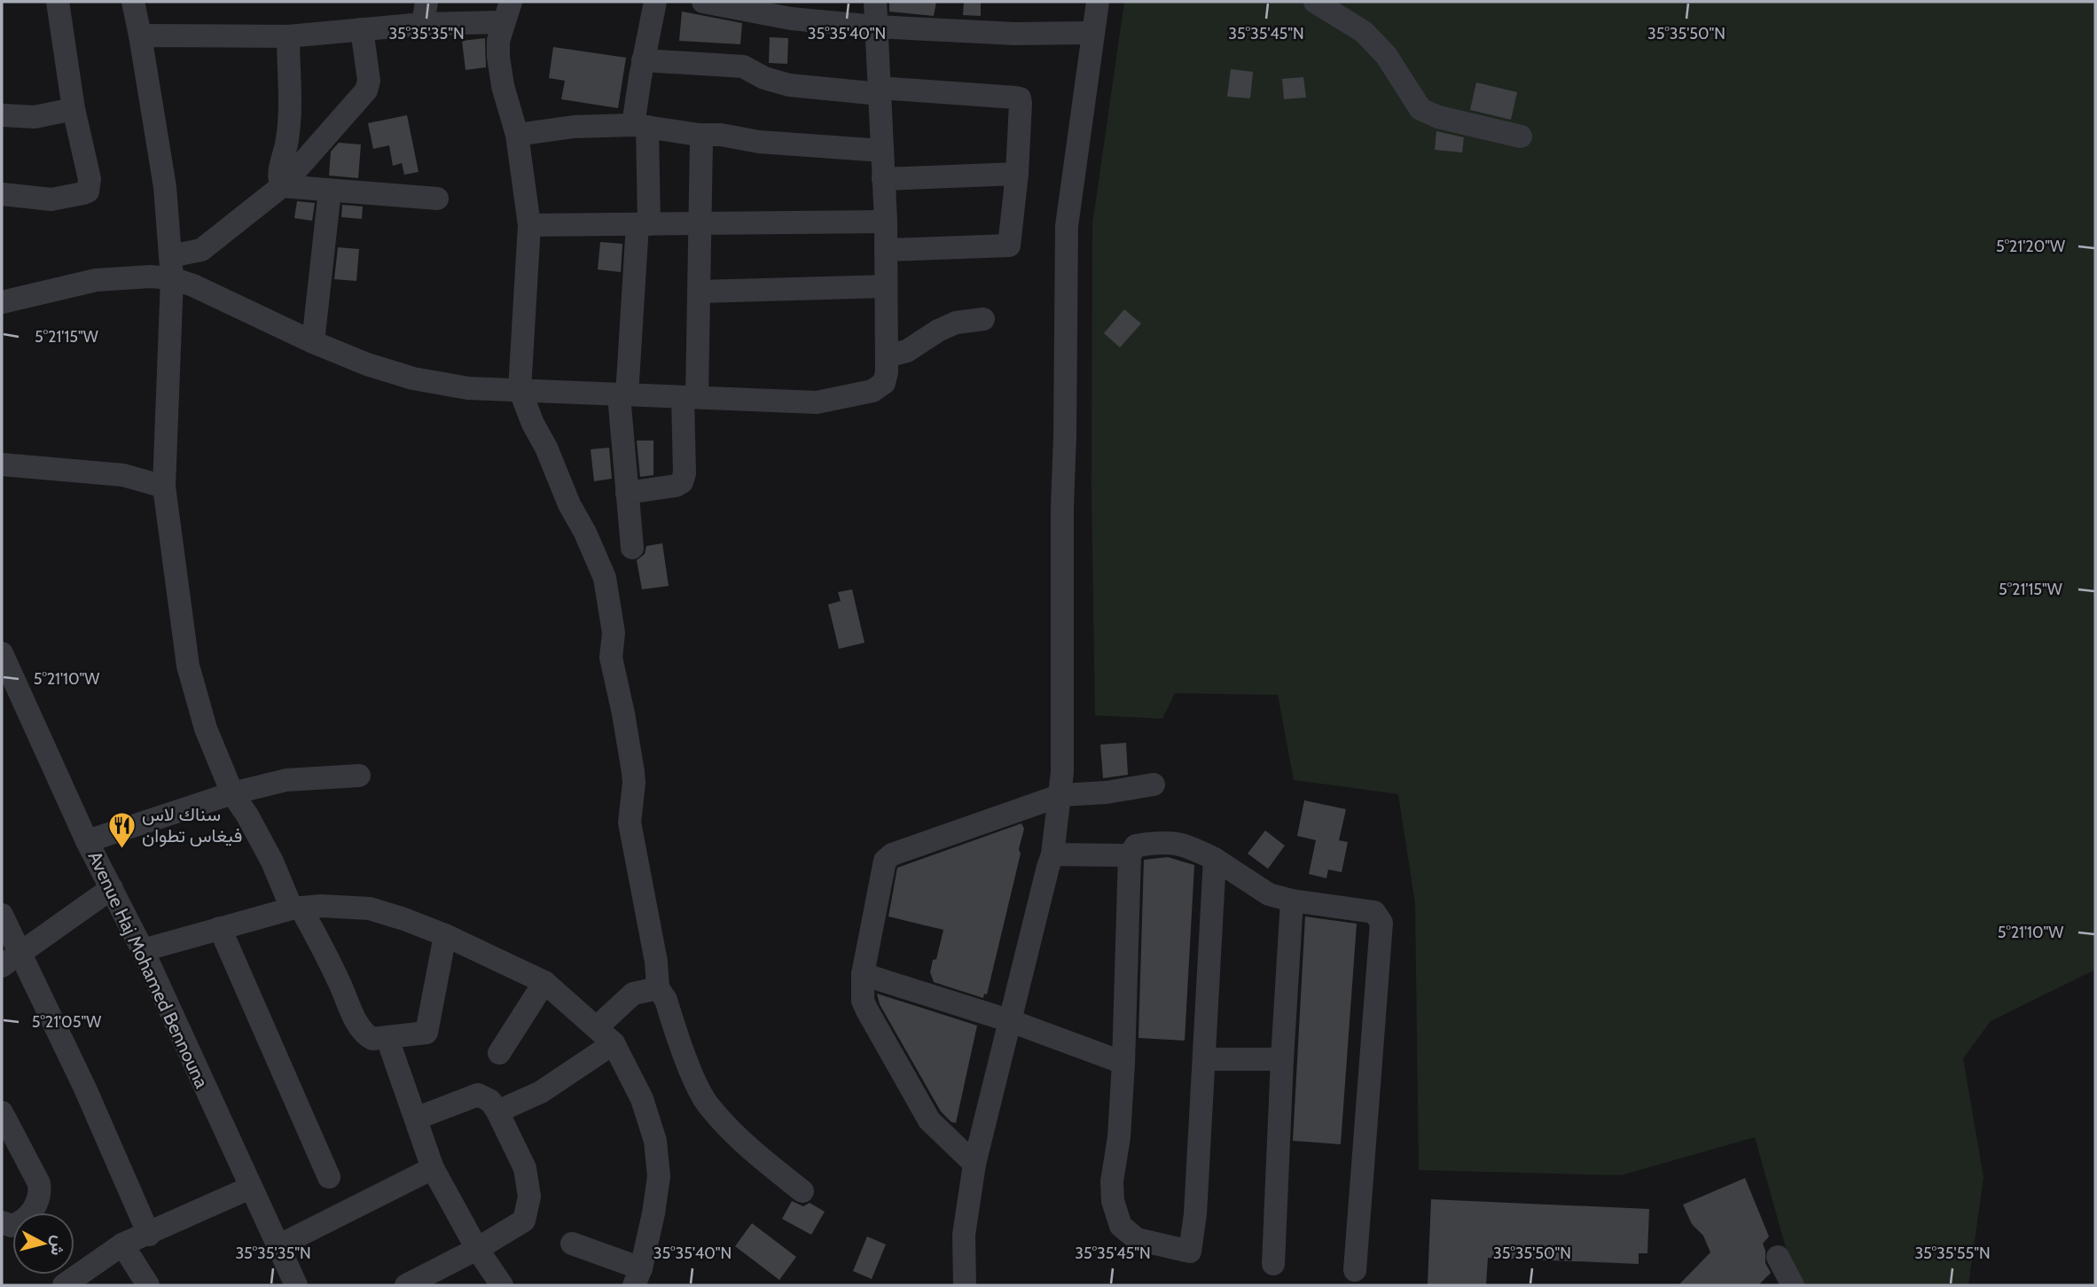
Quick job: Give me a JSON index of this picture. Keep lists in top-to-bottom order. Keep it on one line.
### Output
{"streets":{"street":["Avenue Haj Mohamed Bennouna"]},"places":{"restaurant":["سناك لاس فيغاس تطوان"]},"north":"right","coordinates":["35°35'35\"N","35°35'40\"N","35°35'45\"N","35°35'50\"N","5°21'20\"W","5°21'15\"W","5°21'10\"W","5°21'05\"W","35°35'55\"N"]}
